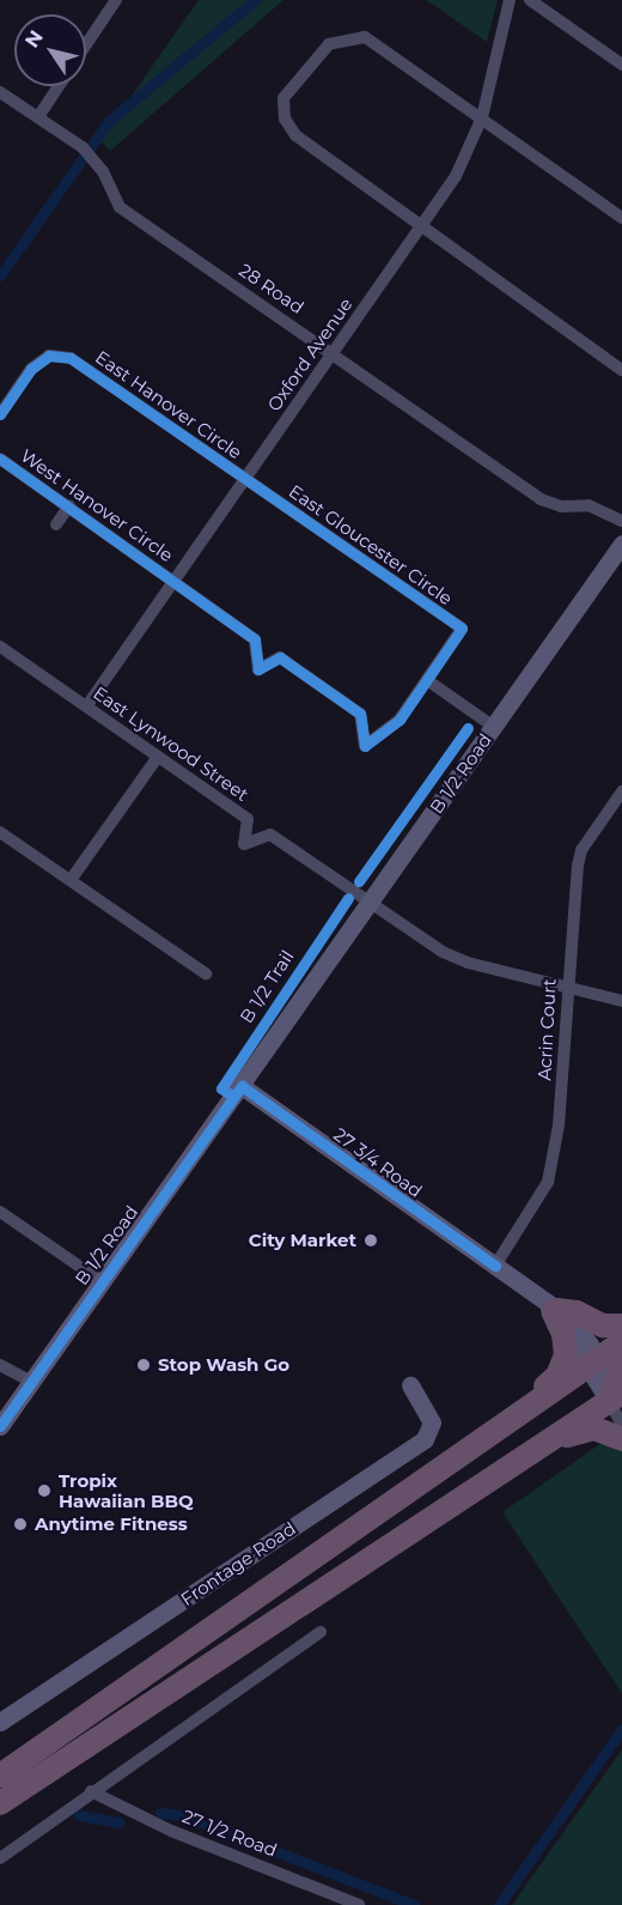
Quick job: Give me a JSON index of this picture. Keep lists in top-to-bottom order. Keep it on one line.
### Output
{"streets":{"main road":["B 1/2 Road","27 3/4 Road","Frontage Road"],"street":["28 Road","Oxford Avenue","East Hanover Circle","West Hanover Circle","East Gloucester Circle","East Lynwood Street","Acrin Court","27 1/2 Road"],"cycle path":["B 1/2 Trail"]},"crossings":[["28 Road","Oxford Avenue"],["Oxford Avenue","East Hanover Circle"],["Oxford Avenue","West Hanover Circle"],["Oxford Avenue","East Gloucester Circle"],["Oxford Avenue","East Lynwood Street"],["East Hanover Circle","East Gloucester Circle"],["West Hanover Circle","East Gloucester Circle"],["East Lynwood Street","B 1/2 Road"],["B 1/2 Road","27 3/4 Road"],["Acrin Court","27 3/4 Road"]],"places":["City Market","Stop Wash Go","Tropix Hawaiian BBQ","Anytime Fitness"],"north":"top left"}
